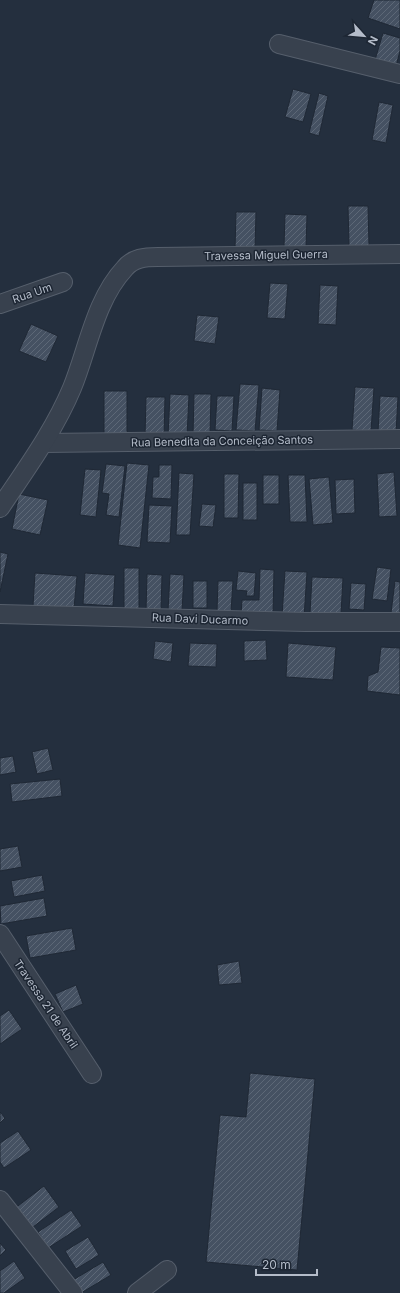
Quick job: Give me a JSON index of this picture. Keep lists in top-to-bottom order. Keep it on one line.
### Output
{"streets":{"street":["Travessa Miguel Guerra","Rua Um","Rua Benedita da Conceição Santos","Rua Davi Ducarmo","Travessa 21 de Abril"]},"crossings":[["Travessa Miguel Guerra","Rua Benedita da Conceição Santos"]],"scale_bar":"20 m","north":"bottom right"}
